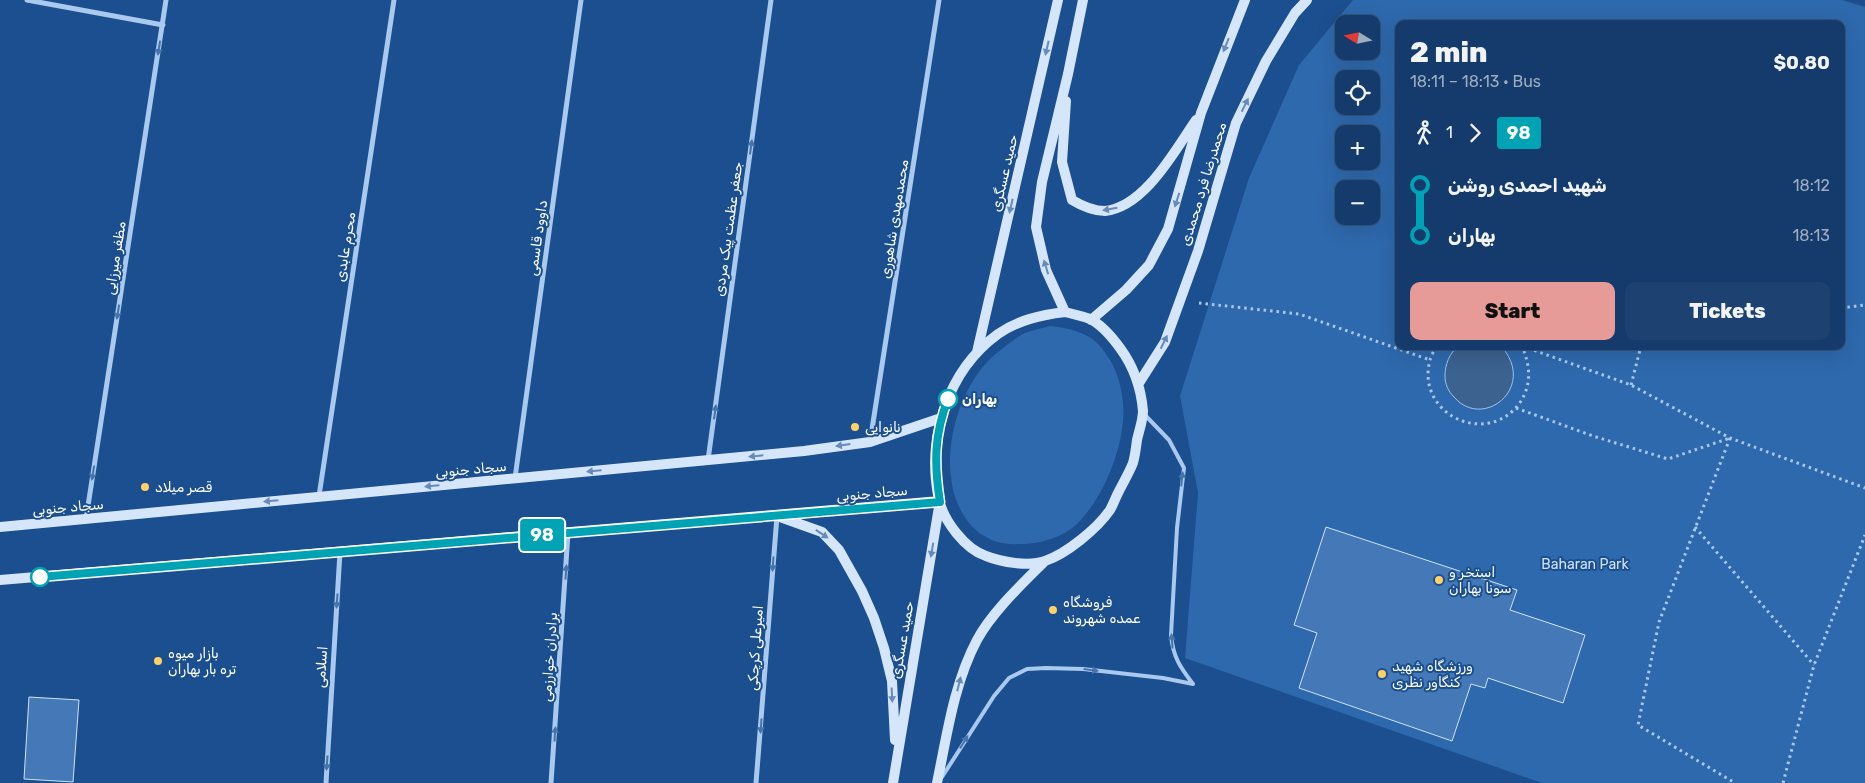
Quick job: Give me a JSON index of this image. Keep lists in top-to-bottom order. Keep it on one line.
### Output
{"streets":{"main road":["حمید عسگری","محمدرضا فرد محمدی","سجاد جنوبی"],"street":["محمدمهدی شاهوری","جعفر عظمت پیک مردی","داوود قاسمی","محرم عابدی","مظفر میرزایی","امیرعلی کرچکی","برادران خوارزمی","اسلامی"]},"crossings":[["حمید عسگری","سجاد جنوبی"],["محمدمهدی شاهوری","سجاد جنوبی"],["جعفر عظمت پیک مردی","سجاد جنوبی"],["داوود قاسمی","سجاد جنوبی"],["محرم عابدی","سجاد جنوبی"],["مظفر میرزایی","سجاد جنوبی"],["سجاد جنوبی","امیرعلی کرچکی"],["سجاد جنوبی","برادران خوارزمی"],["سجاد جنوبی","اسلامی"]],"one_way":["جعفر عظمت پیک مردی","مظفر میرزایی","امیرعلی کرچکی","برادران خوارزمی","اسلامی"],"parks":["Baharan Park"],"places":["بهاران","نانوایی","قصر میلاد","استخر و سونا بهاران","فروشگاه عمده شهروند","بازار میوه تره بار بهاران","ورزشگاه شهید کنگاور نظری"],"lines":["bus line 98"],"north":"left","page":{"on_map":"98","map_buttons":["+","−"],"heading":["2 min","18:11 – 18:13 · Bus","$0.80"],"legs":["1","98"],"list":[{"name":"شهید احمدی روشن","value":"18:12"},{"name":"بهاران","value":"18:13"}],"buttons":["Start","Tickets"]}}
